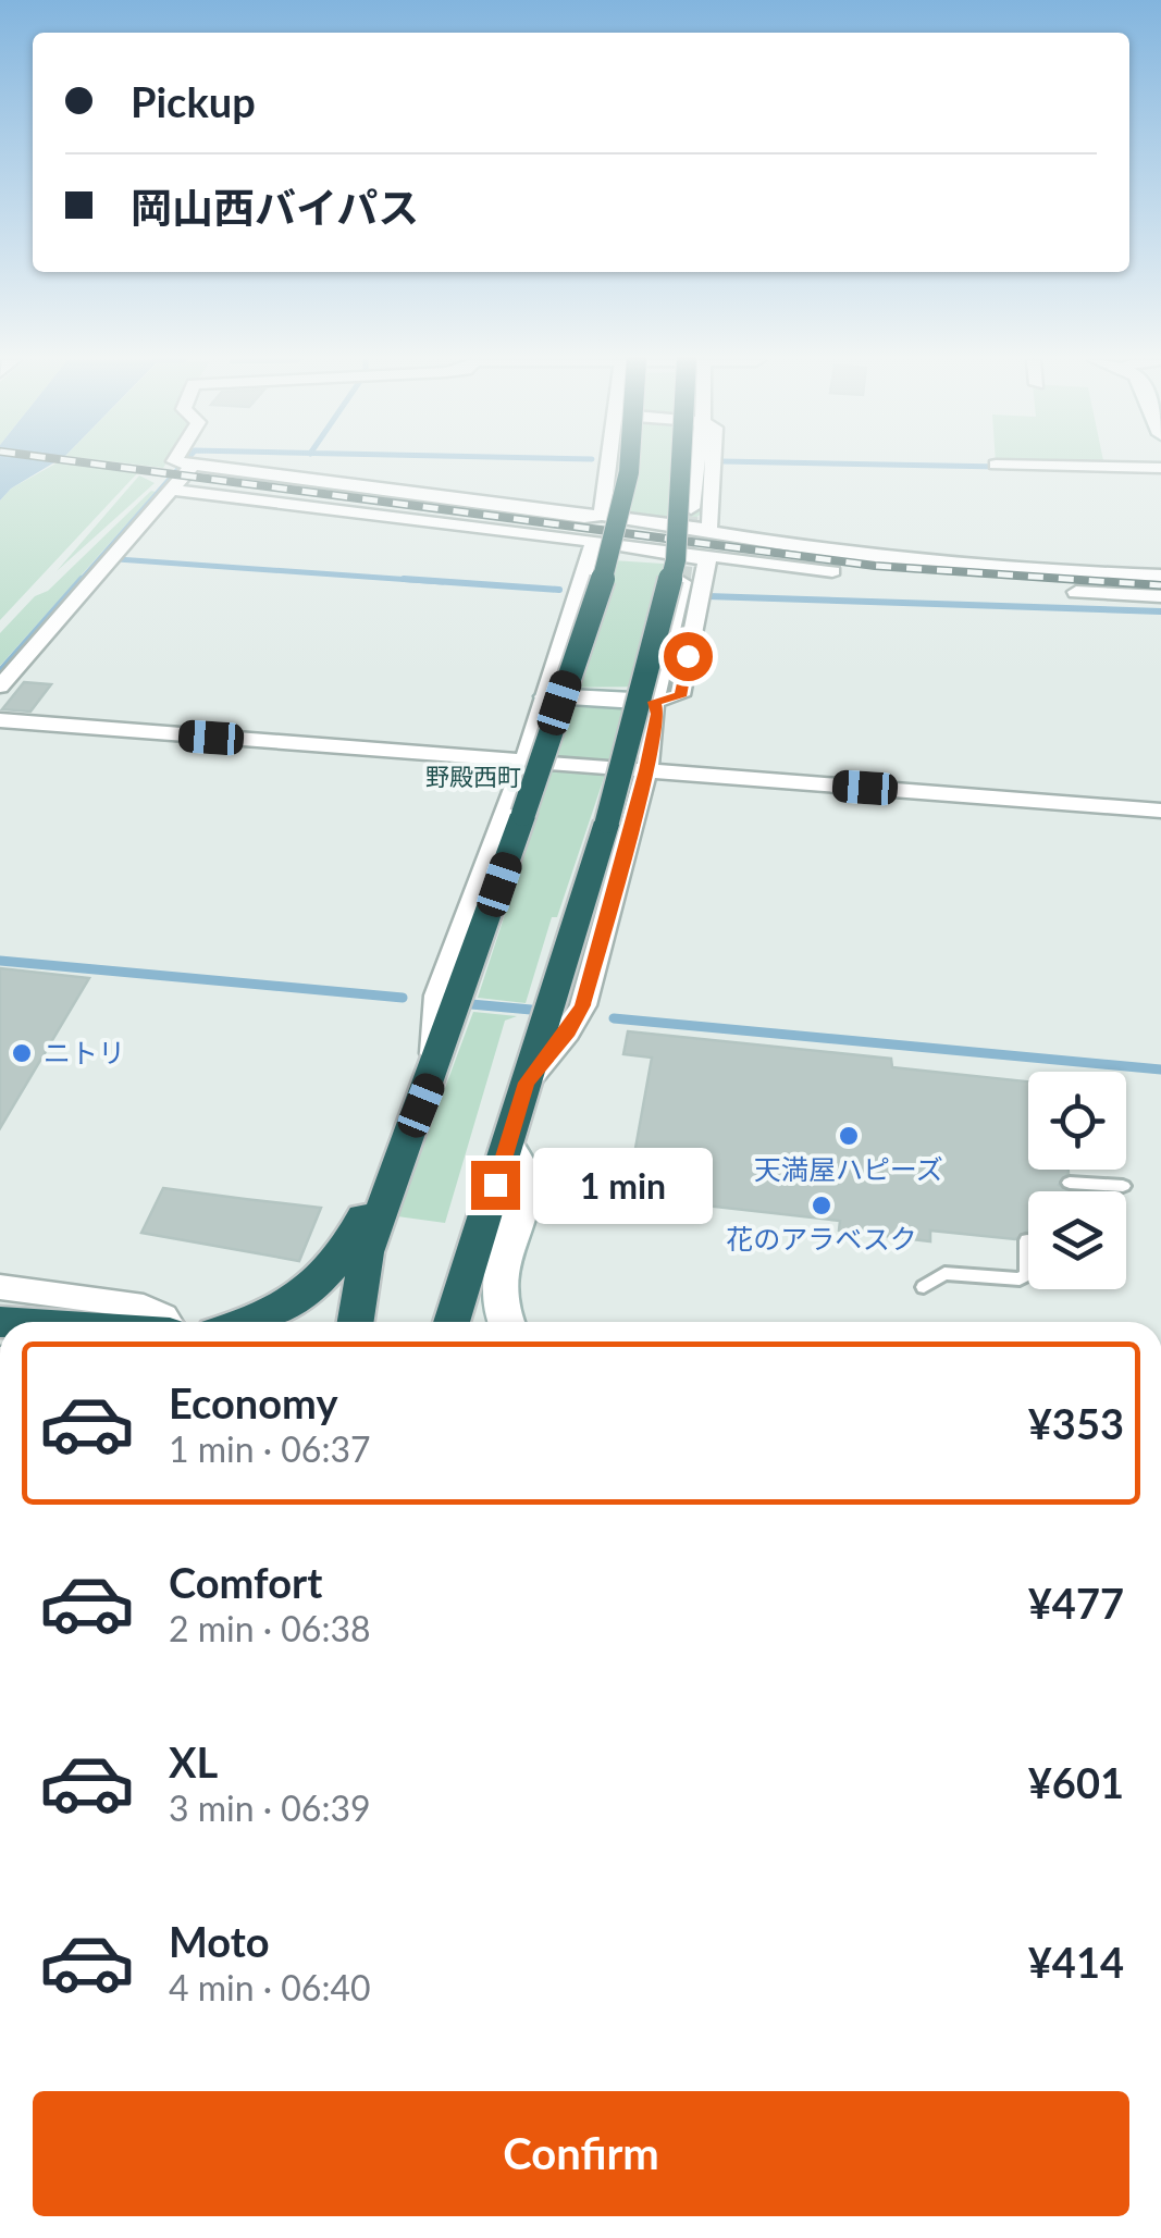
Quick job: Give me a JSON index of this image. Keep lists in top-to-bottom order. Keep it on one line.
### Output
{"districts":["野殿西町"],"places":["ニトリ","天満屋ハピーズ","花のアラベスク"],"page":{"banner":["Pickup","岡山西バイパス"],"bubble":"1 min","list":[{"name":"Economy","note":"1 min · 06:37","value":"¥353"},{"name":"Comfort","note":"2 min · 06:38","value":"¥477"},{"name":"XL","note":"3 min · 06:39","value":"¥601"},{"name":"Moto","note":"4 min · 06:40","value":"¥414"}],"buttons":"Confirm"}}
